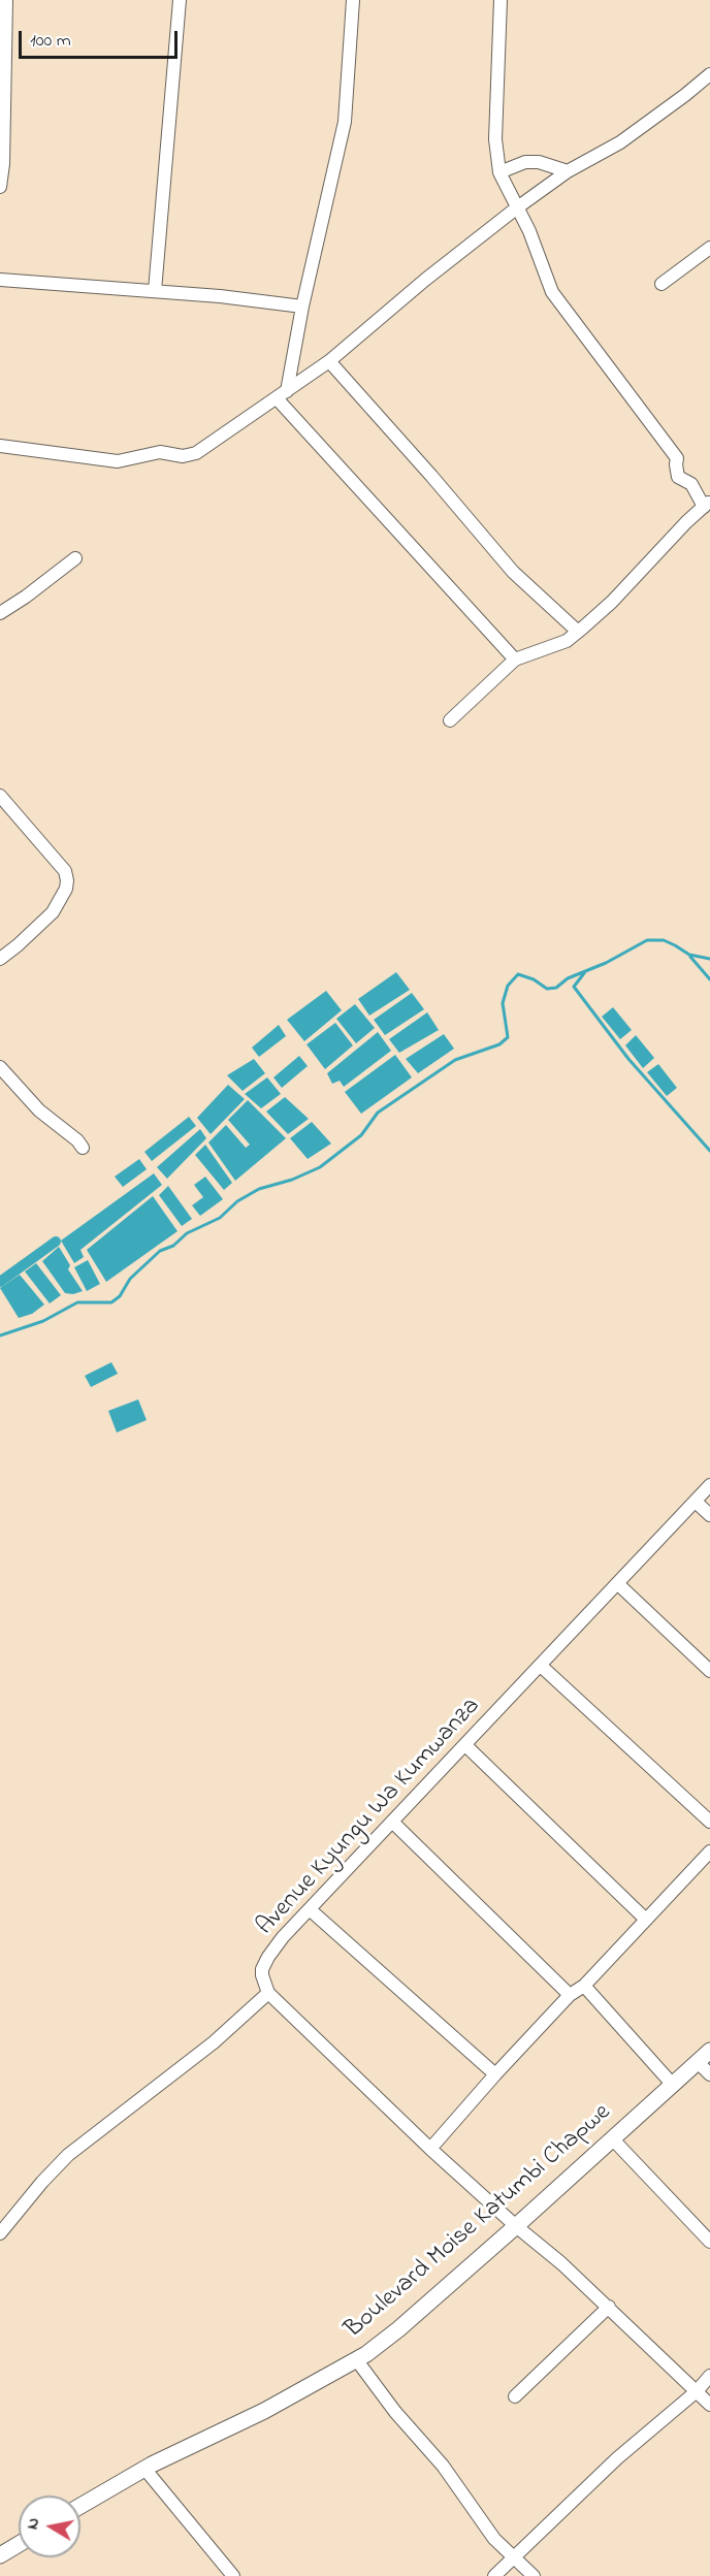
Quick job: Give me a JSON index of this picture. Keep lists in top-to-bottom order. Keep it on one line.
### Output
{"streets":{"street":["Avenue Kyungu Wa Kumwanza","Boulevard Moise Katumbi Chapwe"]},"scale_bar":"100 m","north":"left"}
